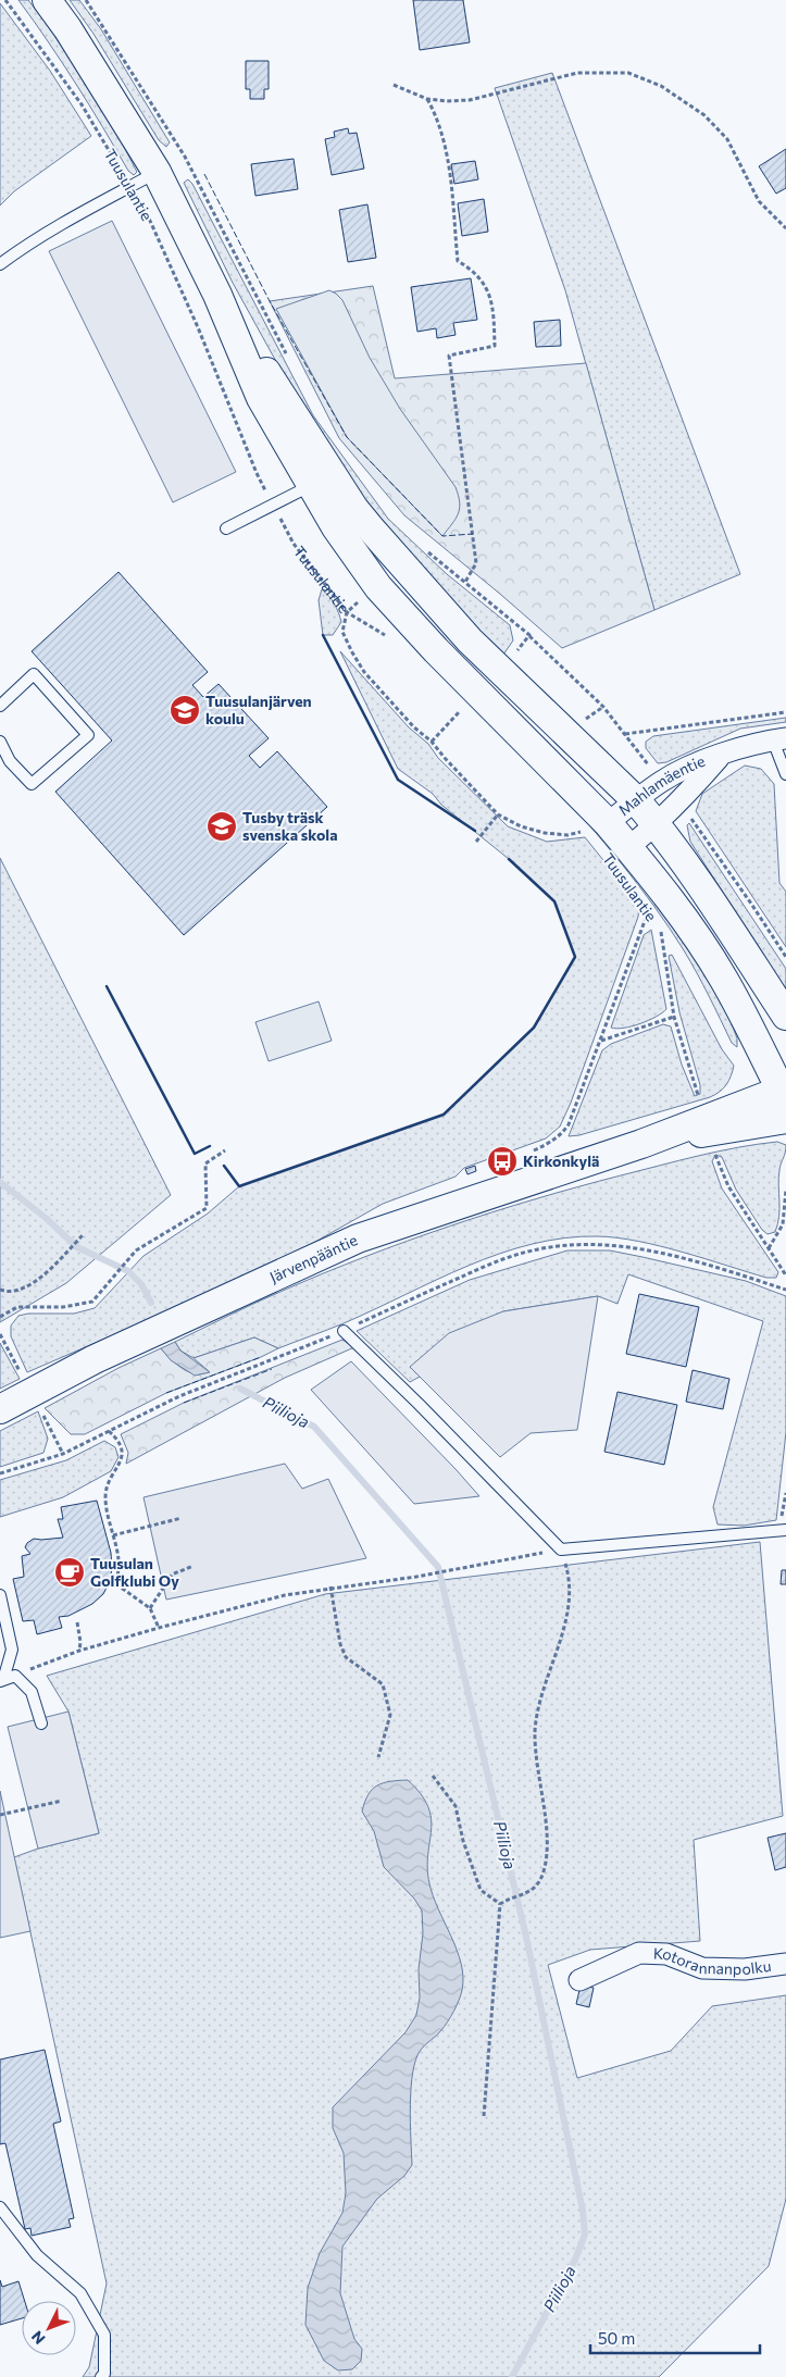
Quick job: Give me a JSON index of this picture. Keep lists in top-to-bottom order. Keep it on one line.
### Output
{"streets":{"main road":["Tuusulantie","Järvenpääntie"],"street":["Mahlamäentie","Kotorannanpolku"]},"crossings":[["Tuusulantie","Mahlamäentie"],["Tuusulantie","Järvenpääntie"]],"water":["Piilioja"],"places":{"school or university":["Tuusulanjärven koulu","Tusby träsk svenska skola"],"bus stop":["Kirkonkylä"],"cafe":["Tuusulan Golfklubi Oy"]},"scale_bar":"50 m","north":"bottom left"}
